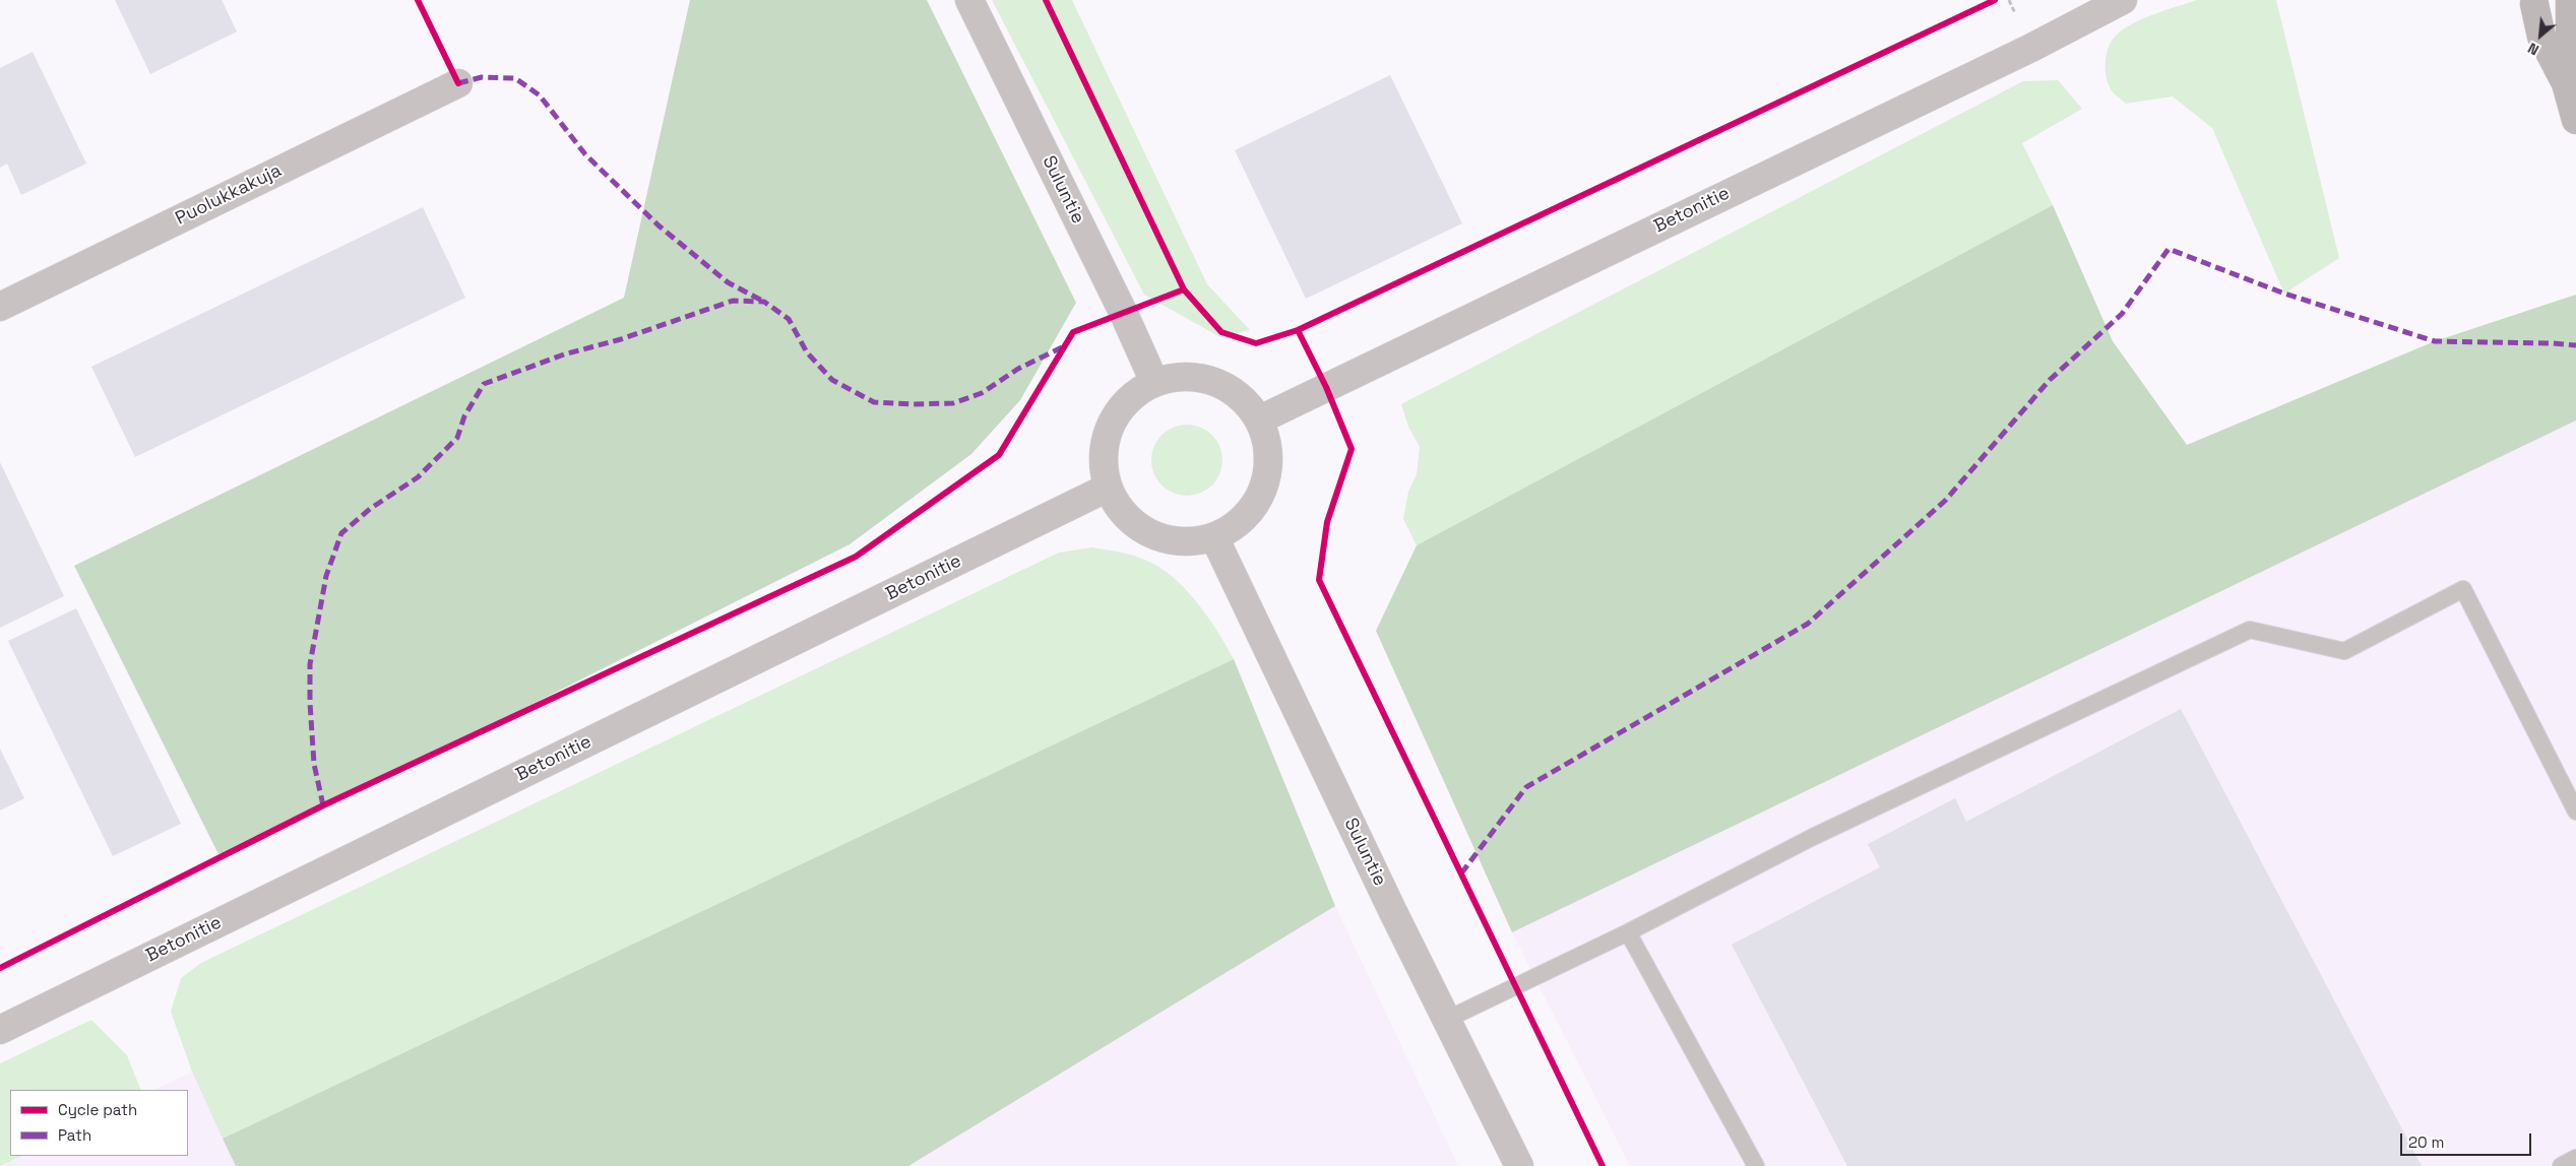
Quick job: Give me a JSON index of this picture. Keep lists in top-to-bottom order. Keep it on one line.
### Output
{"streets":{"street":["Suluntie","Puolukkakuja","Betonitie"]},"crossings":[["Suluntie","Betonitie"]],"legend":["Cycle path","Path"],"scale_bar":"20 m","north":"bottom left"}
